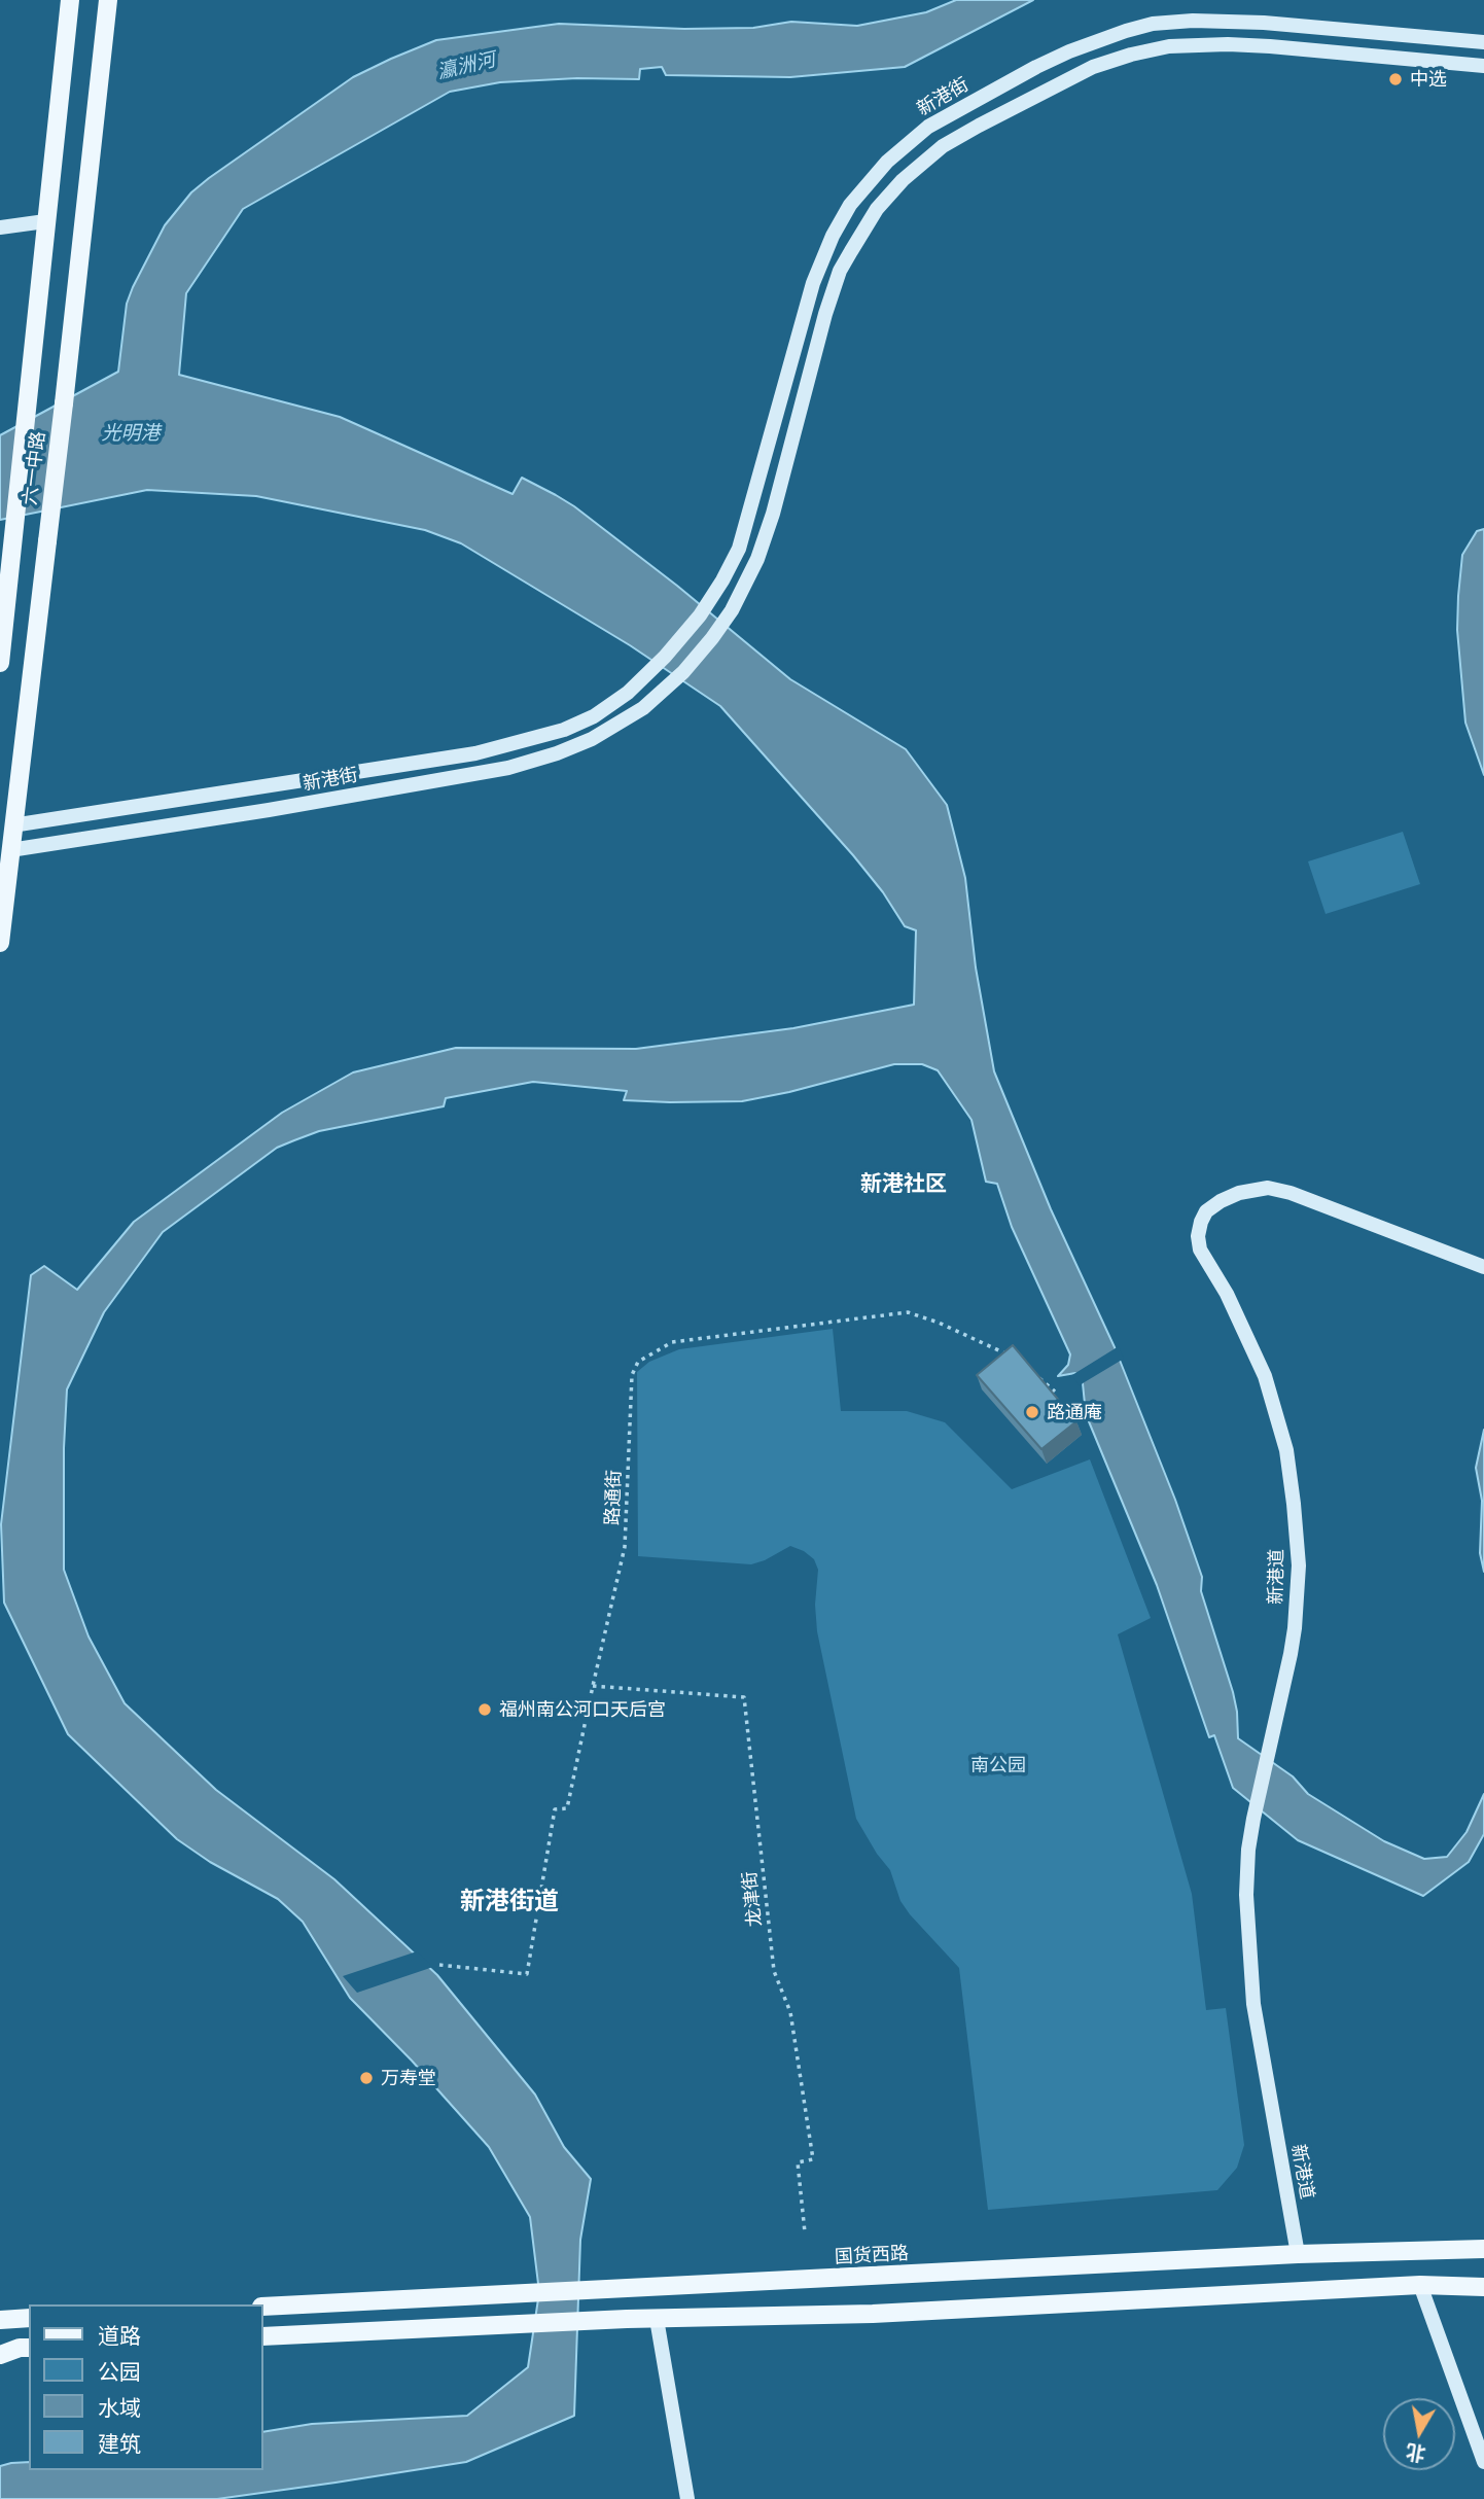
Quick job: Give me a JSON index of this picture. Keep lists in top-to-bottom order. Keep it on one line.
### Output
{"streets":{"main road":["新港街","六一中路","新港道","国货西路"],"path":["路通街","龙津街"]},"crossings":[["新港街","六一中路"],["路通街","龙津街"],["新港道","国货西路"]],"districts":["新港社区","新港街道"],"water":["瀛洲河","光明港"],"parks":["南公园"],"places":["中选","路通庵","福州南公河口天后宫","万寿堂"],"legend":["道路","公园","水域","建筑"],"north":"bottom"}
